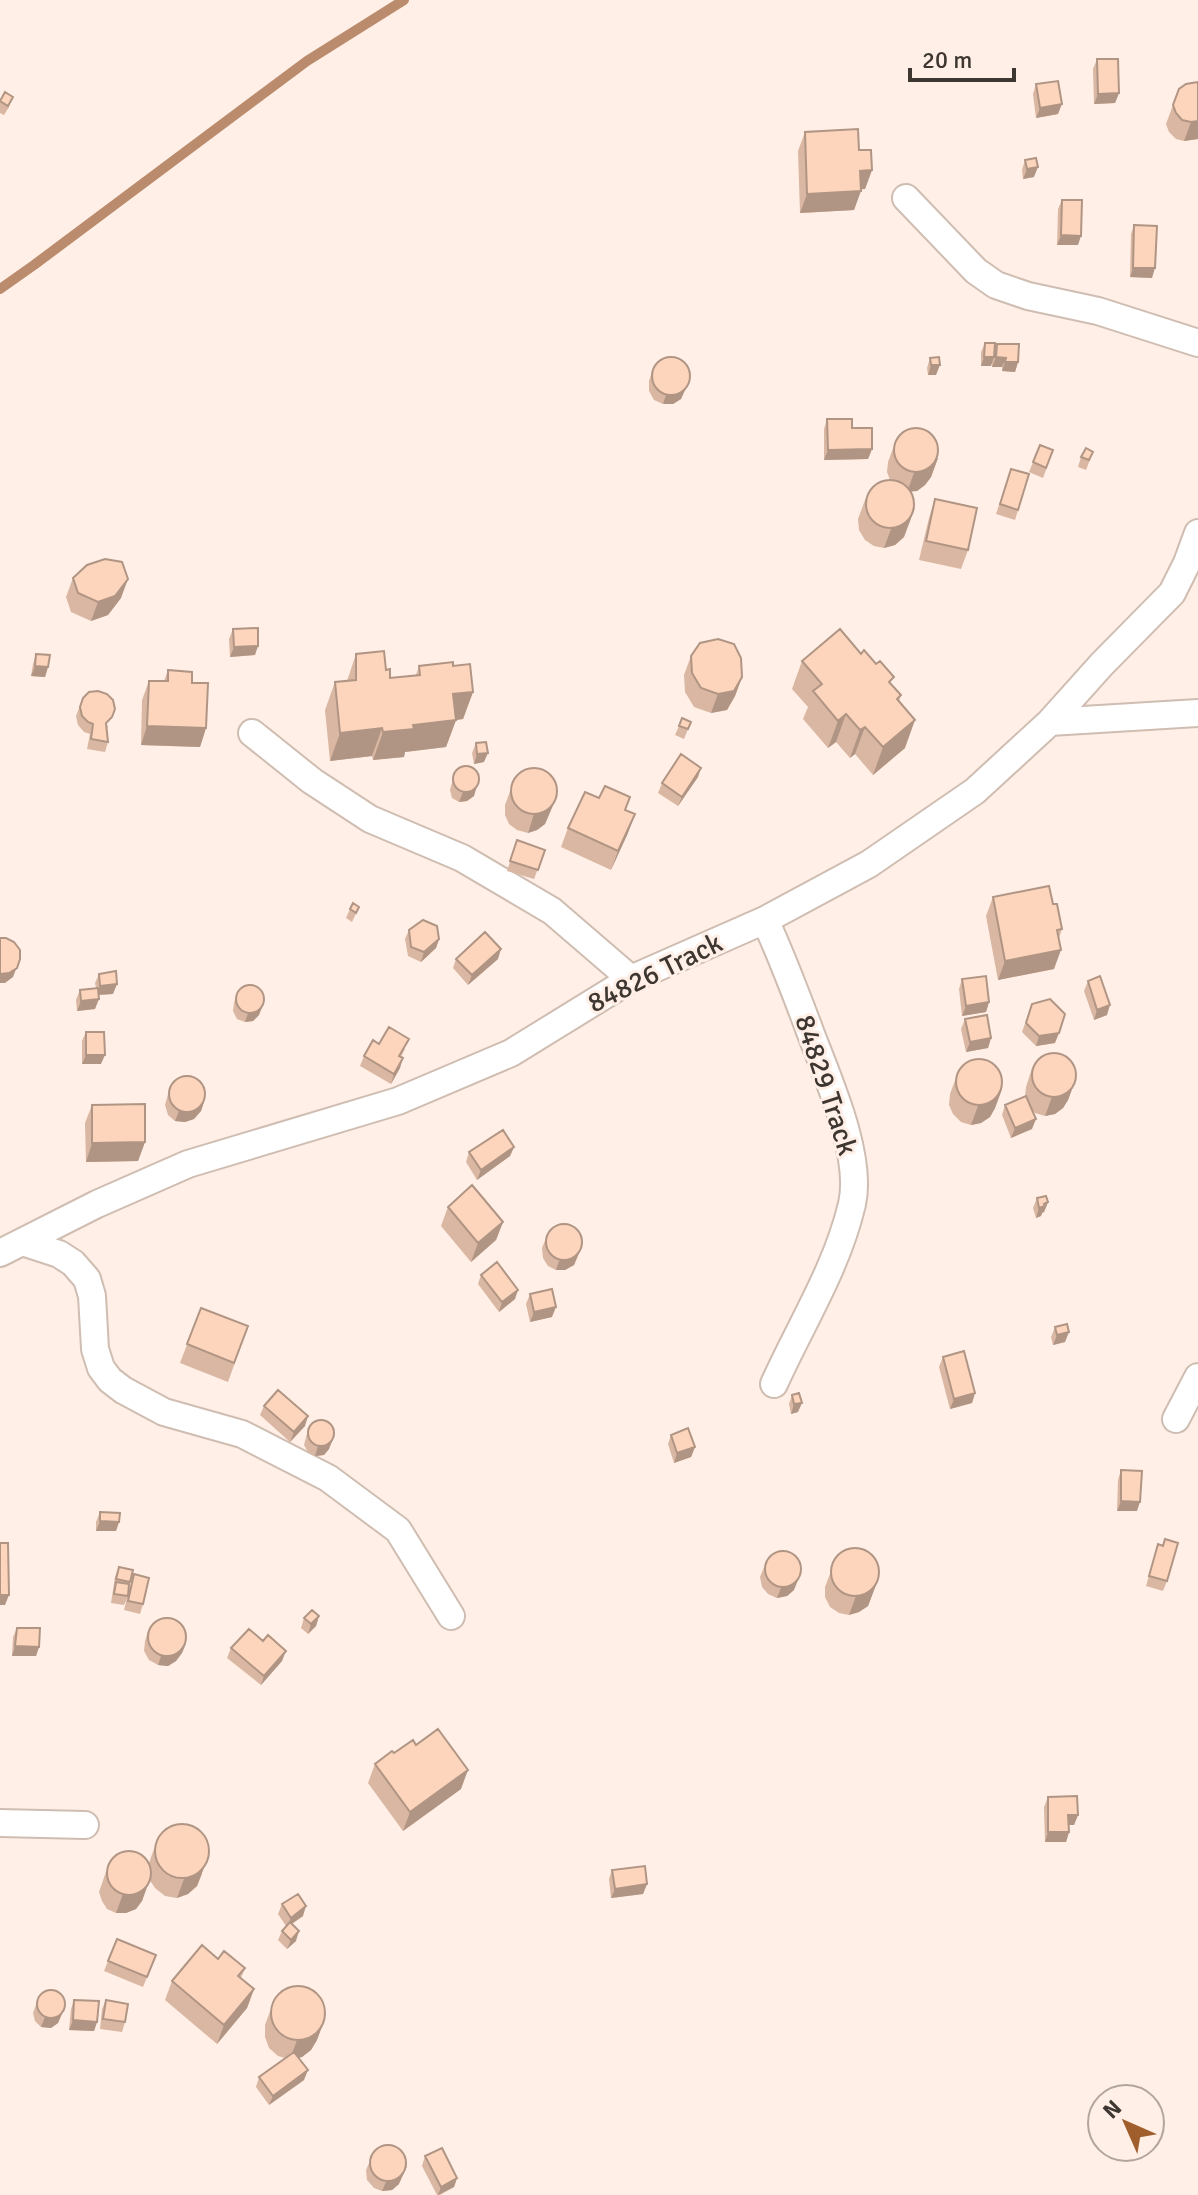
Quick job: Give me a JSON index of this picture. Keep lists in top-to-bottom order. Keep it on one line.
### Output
{"streets":{"street":["84826 Track","84829 Track"]},"crossings":[["84826 Track","84829 Track"]],"scale_bar":"20 m","north":"top left"}
